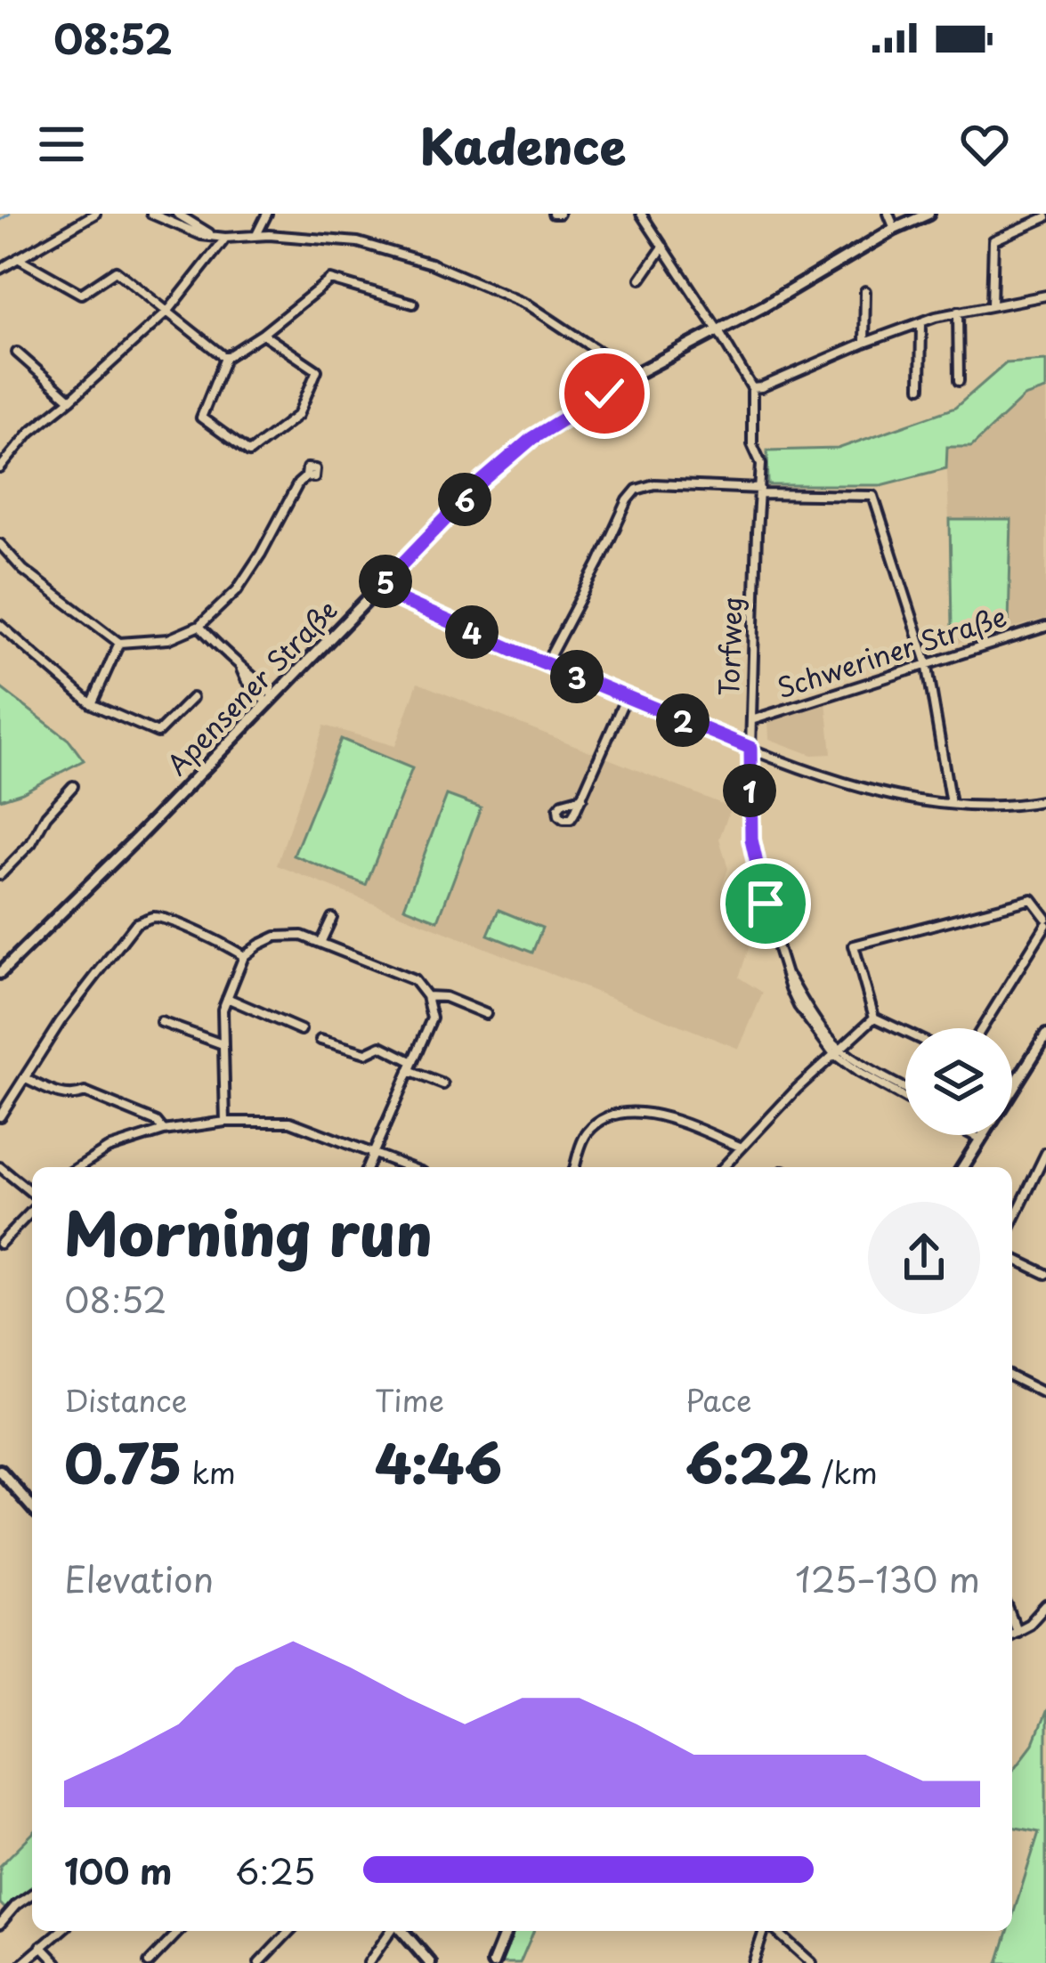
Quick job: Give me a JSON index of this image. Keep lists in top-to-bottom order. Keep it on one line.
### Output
{"streets":{"main road":["Apensener Straße"],"street":["Torfweg","Schweriner Straße"]},"crossings":[["Torfweg","Schweriner Straße"]],"page":{"status":"08:52","header":"Kadence","pins":["6","5","4","3","2","1"],"heading":["Morning run","08:52"],"stats":[["Distance","0.75 km"],["Time","4:46"],["Pace","6:22 /km"]],"chart":["Elevation","125–130 m"],"list":[{"name":"100 m","note":"6:25"}]}}
